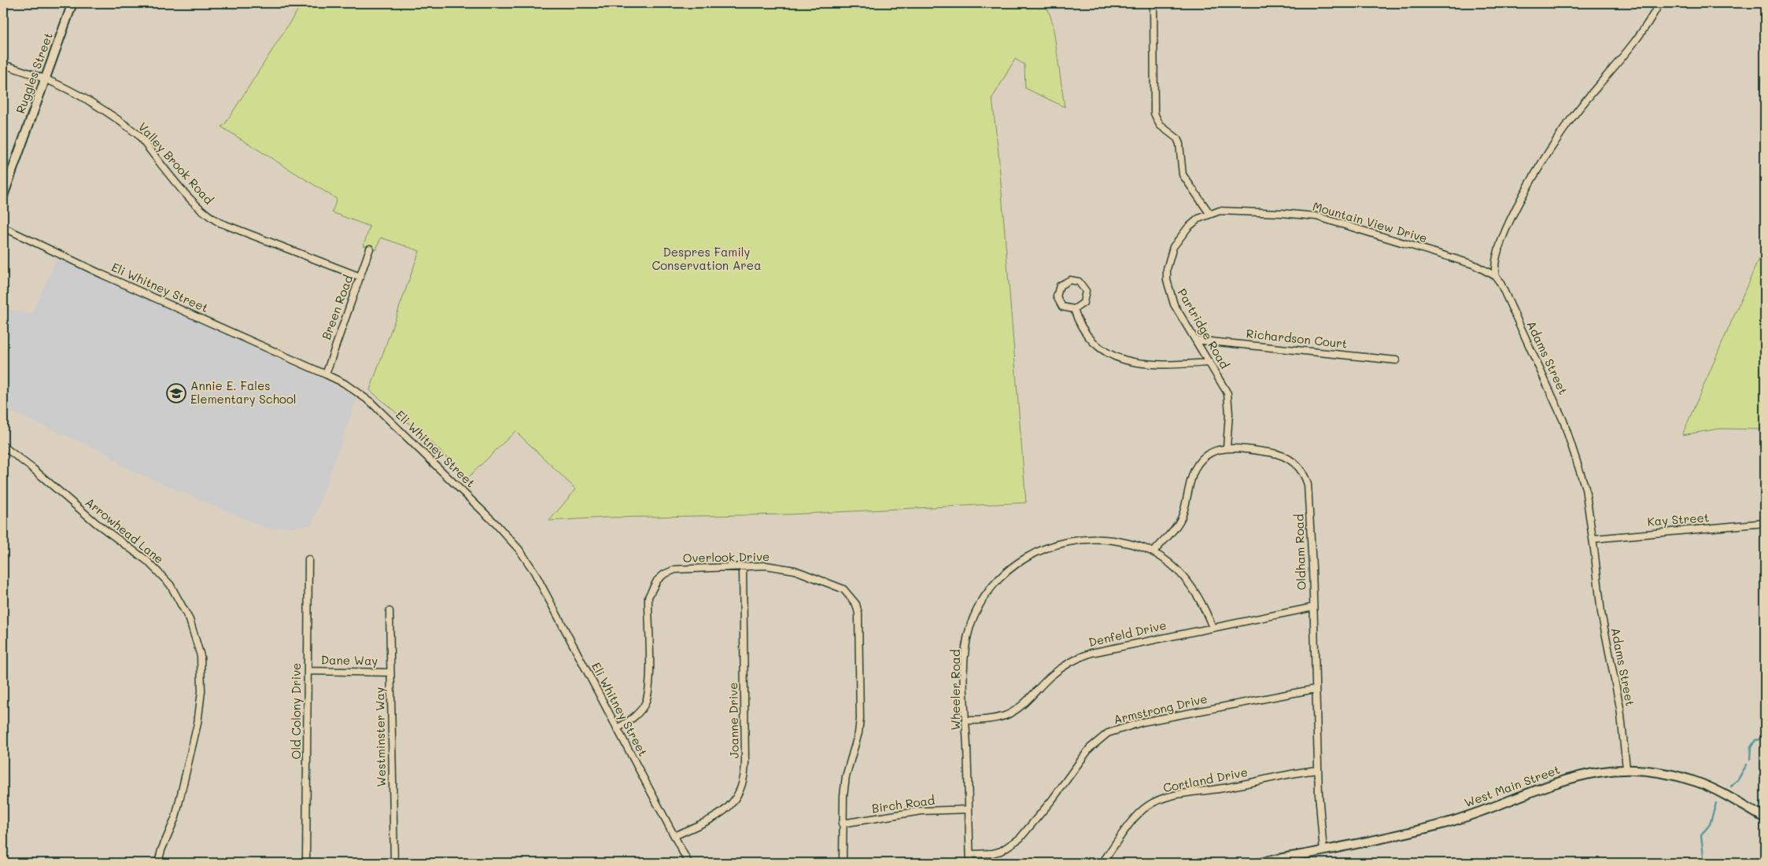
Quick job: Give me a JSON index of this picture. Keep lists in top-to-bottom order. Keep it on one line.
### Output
{"streets":{"street":["Ruggles Street","Valley Brook Road","Mountain View Drive","Eli Whitney Street","Breen Road","Partridge Road","Richardson Court","Adams Street","Kay Street","Arrowhead Lane","Oldham Road","Overlook Drive","Denfeld Drive","Dane Way","Wheeler Road","Armstrong Drive","Old Colony Drive","Joanne Drive","Westminster Way","Cortland Drive","West Main Street","Birch Road"]},"crossings":[["Ruggles Street","Valley Brook Road"],["Valley Brook Road","Breen Road"],["Mountain View Drive","Partridge Road"],["Mountain View Drive","Adams Street"],["Eli Whitney Street","Breen Road"],["Eli Whitney Street","Overlook Drive"],["Eli Whitney Street","Joanne Drive"],["Partridge Road","Richardson Court"],["Partridge Road","Oldham Road"],["Adams Street","Kay Street"],["Adams Street","West Main Street"],["Oldham Road","Denfeld Drive"],["Oldham Road","Wheeler Road"],["Oldham Road","Armstrong Drive"],["Oldham Road","Cortland Drive"],["Oldham Road","West Main Street"],["Overlook Drive","Joanne Drive"],["Overlook Drive","Birch Road"],["Denfeld Drive","Wheeler Road"],["Dane Way","Old Colony Drive"],["Dane Way","Westminster Way"],["Wheeler Road","Armstrong Drive"],["Wheeler Road","Birch Road"]],"parks":["Despres Family Conservation Area"],"places":{"school or university":["Annie E. Fales Elementary School"]}}
